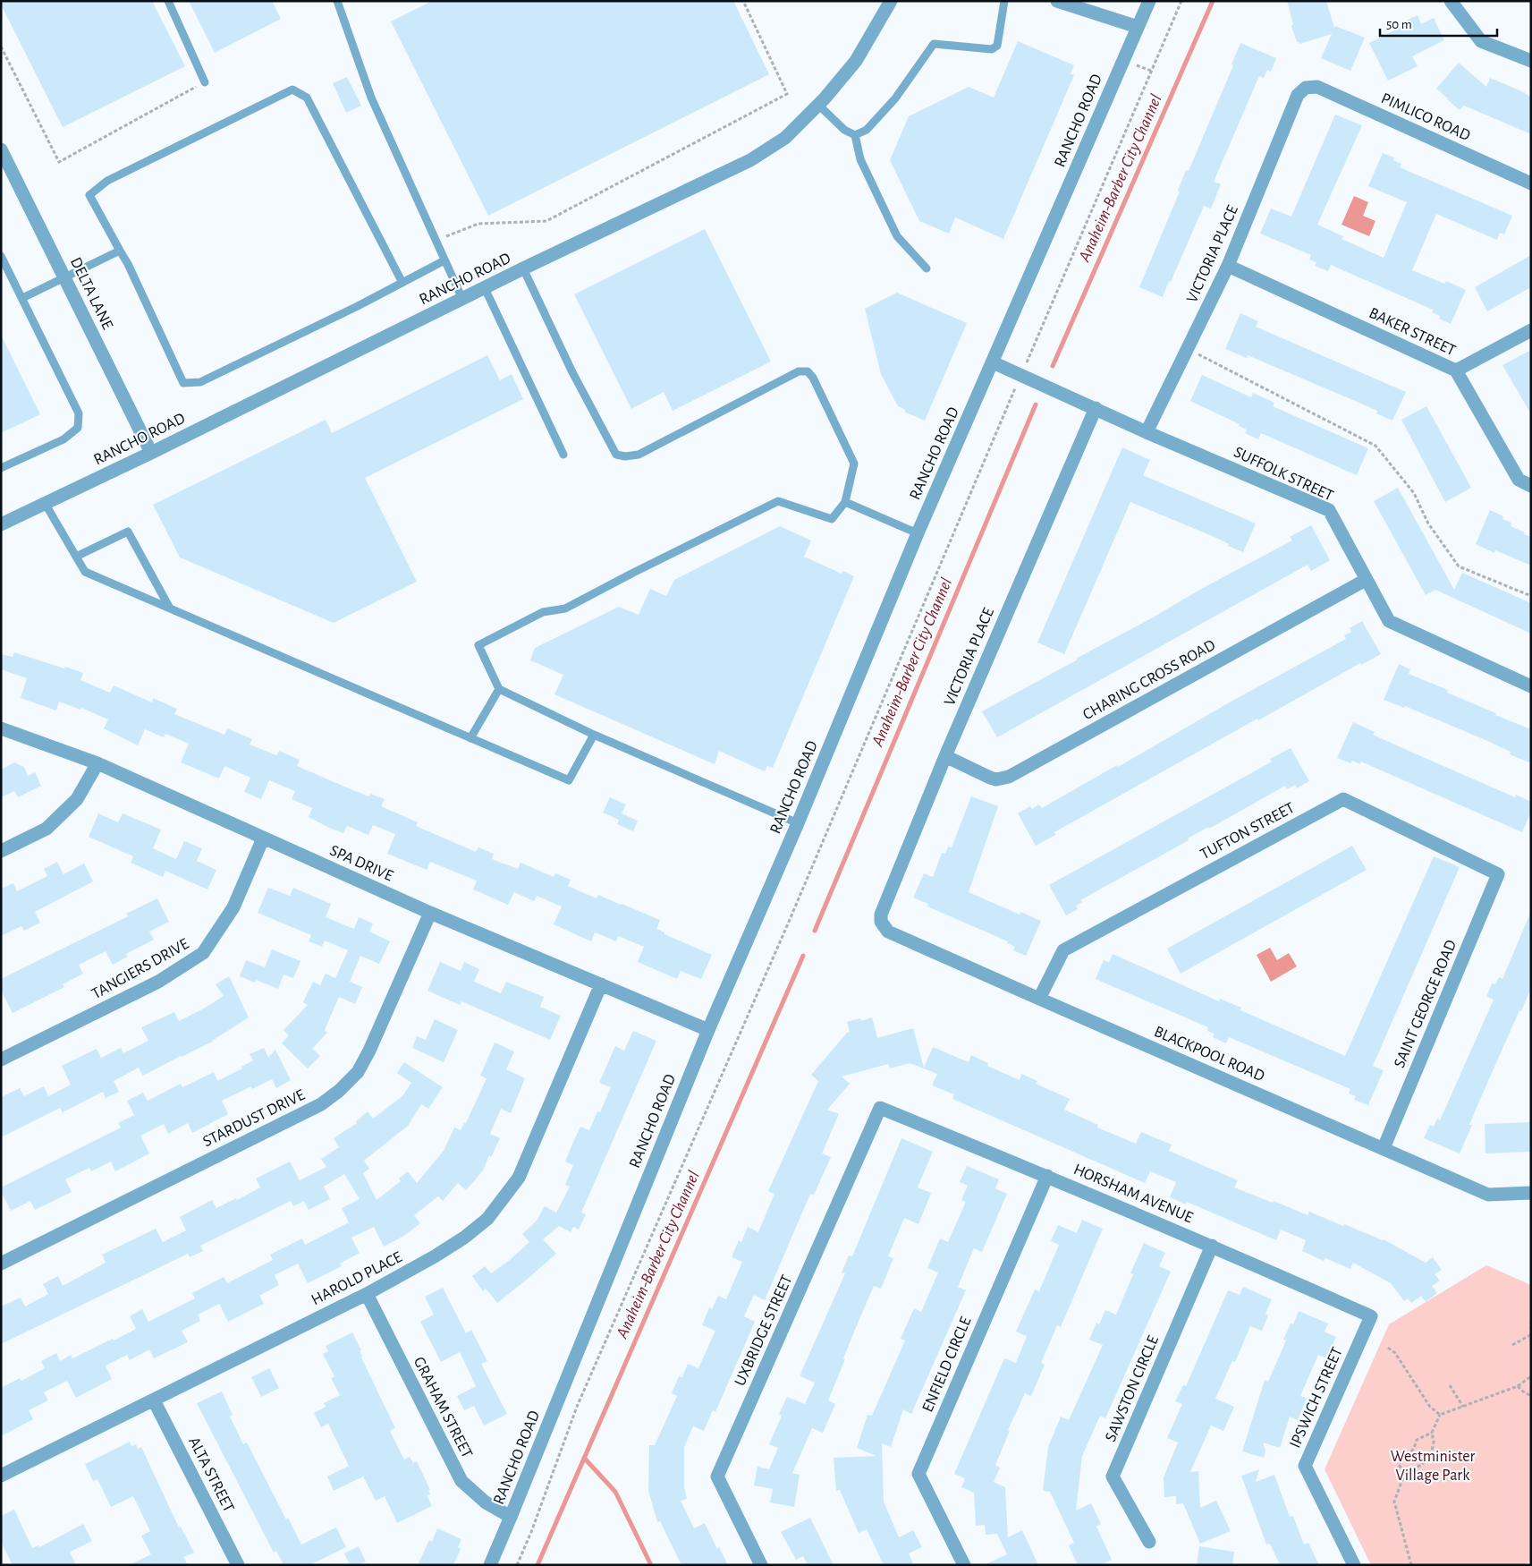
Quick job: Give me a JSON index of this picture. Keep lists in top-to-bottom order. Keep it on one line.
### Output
{"streets":{"street":["PIMLICO ROAD","RANCHO ROAD","VICTORIA PLACE","DELTA LANE","BAKER STREET","SUFFOLK STREET","CHARING CROSS ROAD","TUFTON STREET","SPA DRIVE","TANGIERS DRIVE","SAINT GEORGE ROAD","BLACKPOOL ROAD","STARDUST DRIVE","HORSHAM AVENUE","HAROLD PLACE","UXBRIDGE STREET","ENFIELD CIRCLE","SAWSTON CIRCLE","IPSWICH STREET","GRAHAM STREET","ALTA STREET"]},"crossings":[["PIMLICO ROAD","VICTORIA PLACE"],["RANCHO ROAD","DELTA LANE"],["RANCHO ROAD","SUFFOLK STREET"],["RANCHO ROAD","SPA DRIVE"],["RANCHO ROAD","GRAHAM STREET"],["VICTORIA PLACE","BAKER STREET"],["VICTORIA PLACE","SUFFOLK STREET"],["VICTORIA PLACE","CHARING CROSS ROAD"],["VICTORIA PLACE","BLACKPOOL ROAD"],["SUFFOLK STREET","CHARING CROSS ROAD"],["TUFTON STREET","SAINT GEORGE ROAD"],["TUFTON STREET","BLACKPOOL ROAD"],["SPA DRIVE","TANGIERS DRIVE"],["SPA DRIVE","STARDUST DRIVE"],["SPA DRIVE","HAROLD PLACE"],["SAINT GEORGE ROAD","BLACKPOOL ROAD"],["HORSHAM AVENUE","UXBRIDGE STREET"],["HORSHAM AVENUE","ENFIELD CIRCLE"],["HORSHAM AVENUE","SAWSTON CIRCLE"],["HORSHAM AVENUE","IPSWICH STREET"],["HAROLD PLACE","GRAHAM STREET"],["HAROLD PLACE","ALTA STREET"]],"water":["Anaheim-Barber City Channel"],"parks":["Westminister Village Park"],"scale_bar":"50 m"}
